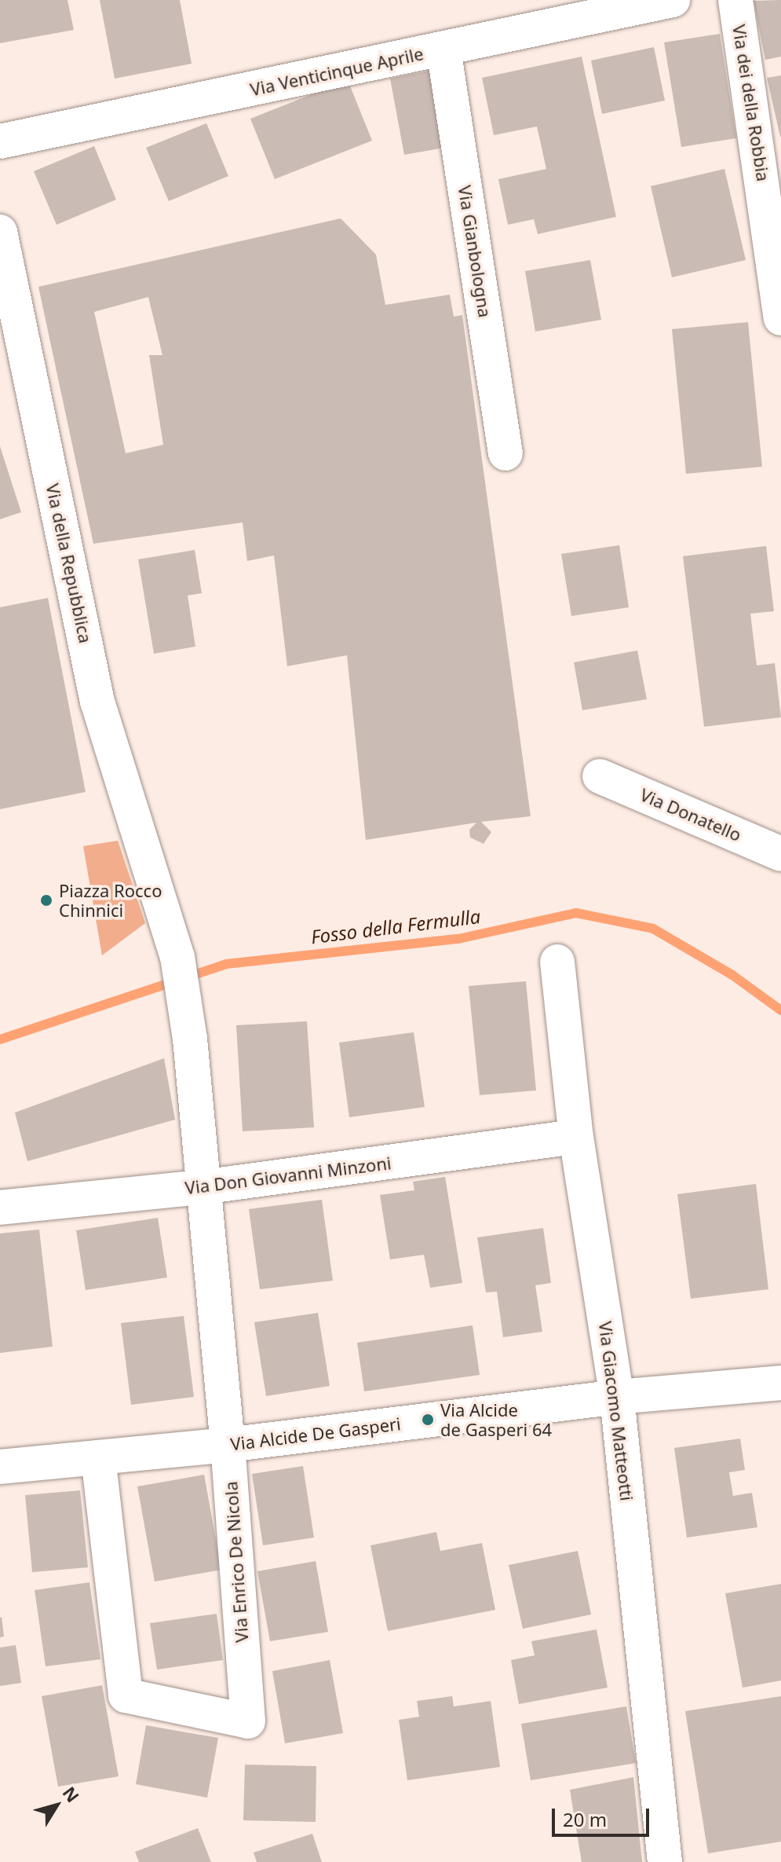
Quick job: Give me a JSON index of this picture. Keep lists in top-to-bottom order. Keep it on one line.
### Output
{"streets":{"street":["Via Venticinque Aprile","Via dei della Robbia","Via Gianbologna","Via della Repubblica","Via Donatello","Via Don Giovanni Minzoni","Via Giacomo Matteotti","Via Alcide De Gasperi","Via Enrico De Nicola"]},"crossings":[["Via Venticinque Aprile","Via Gianbologna"],["Via della Repubblica","Via Enrico De Nicola"],["Via Don Giovanni Minzoni","Via Giacomo Matteotti"],["Via Don Giovanni Minzoni","Via Enrico De Nicola"],["Via Giacomo Matteotti","Via Alcide De Gasperi"],["Via Alcide De Gasperi","Via Enrico De Nicola"]],"water":["Fosso della Fermulla"],"places":["Piazza Rocco Chinnici","Via Alcide de Gasperi 64"],"scale_bar":"20 m","north":"top right"}
